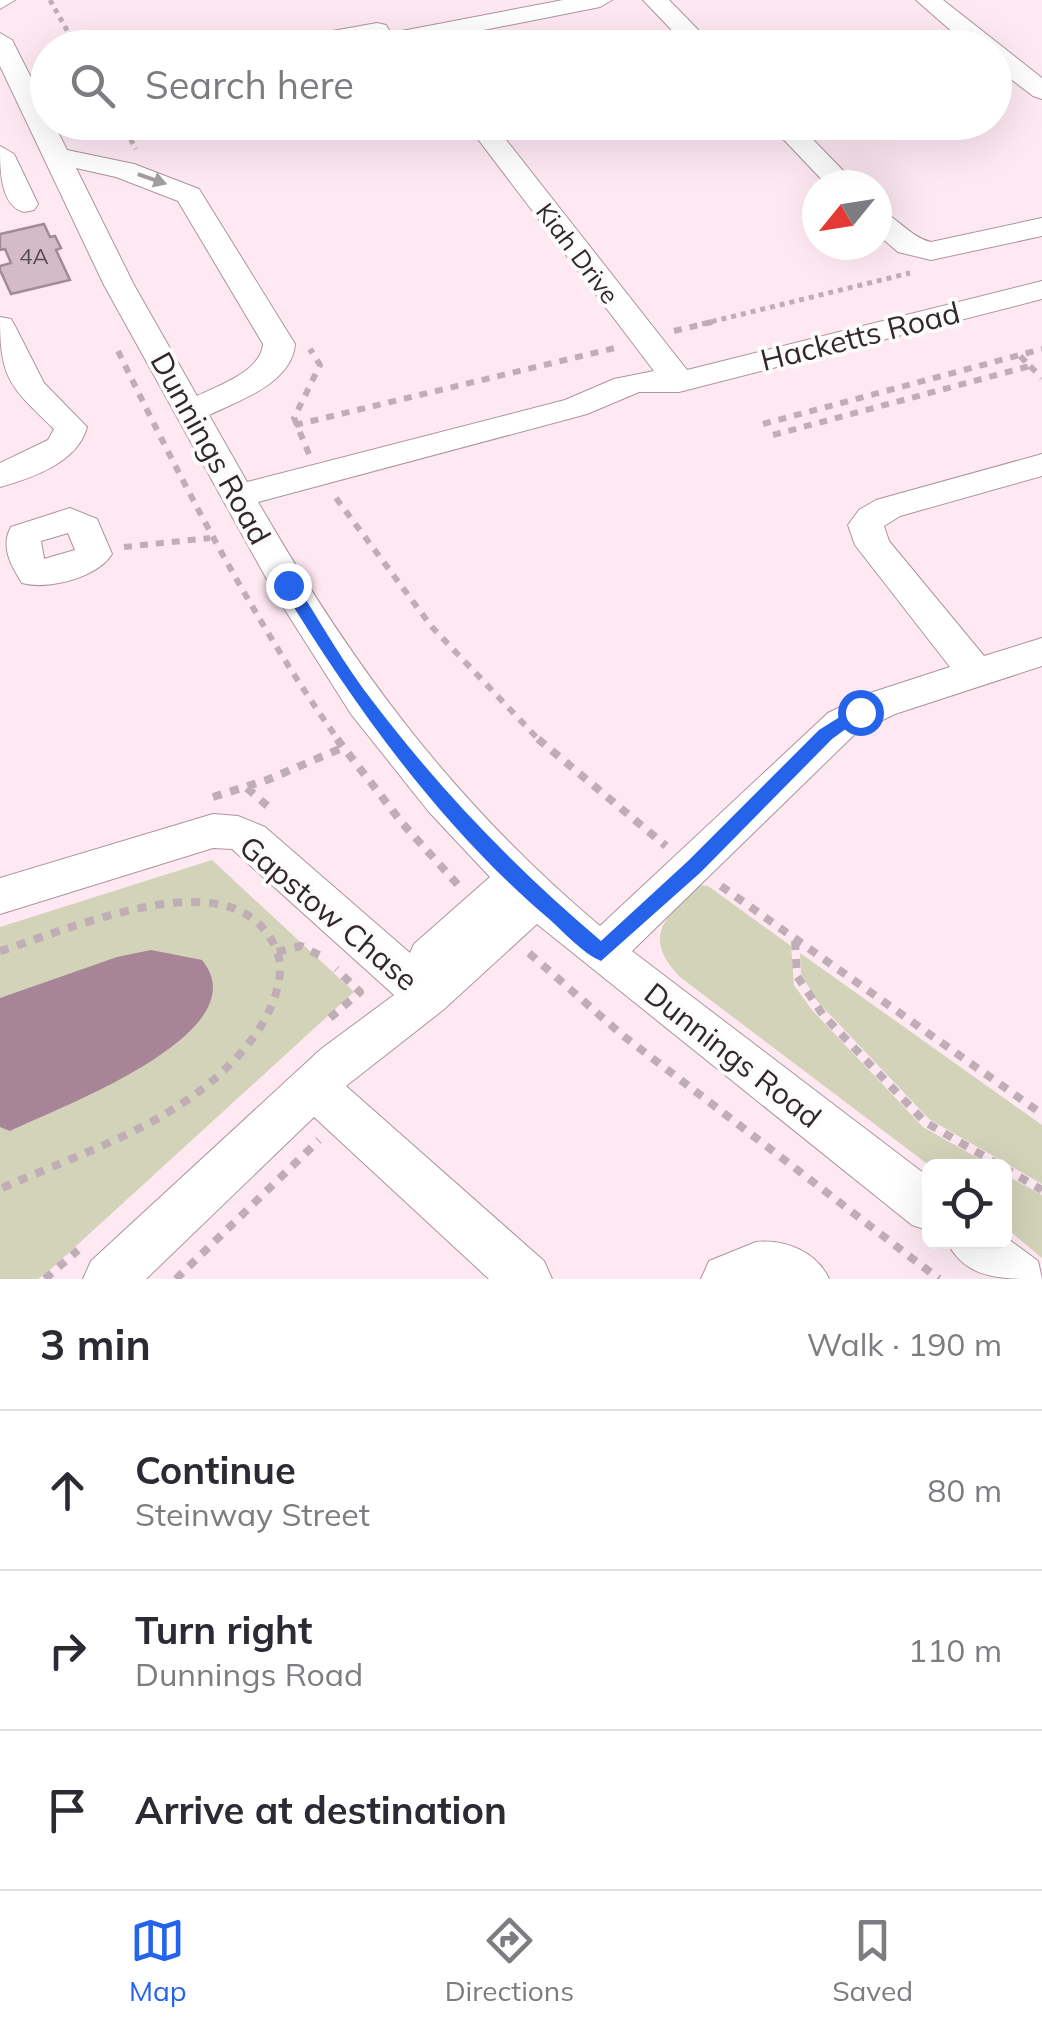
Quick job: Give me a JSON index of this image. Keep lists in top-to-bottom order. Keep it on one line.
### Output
{"streets":{"street":["Kiah Drive","Hacketts Road","Dunnings Road","Gapstow Chase"]},"crossings":[["Kiah Drive","Hacketts Road"],["Hacketts Road","Dunnings Road"]],"house_numbers":["4A"],"north":"bottom left","page":{"search":"Search here","heading":["3 min","Walk · 190 m"],"list":[["Continue","Steinway Street","80 m"],["Turn right","Dunnings Road","110 m"],"Arrive at destination"],"nav":["Map","Directions","Saved"]}}
